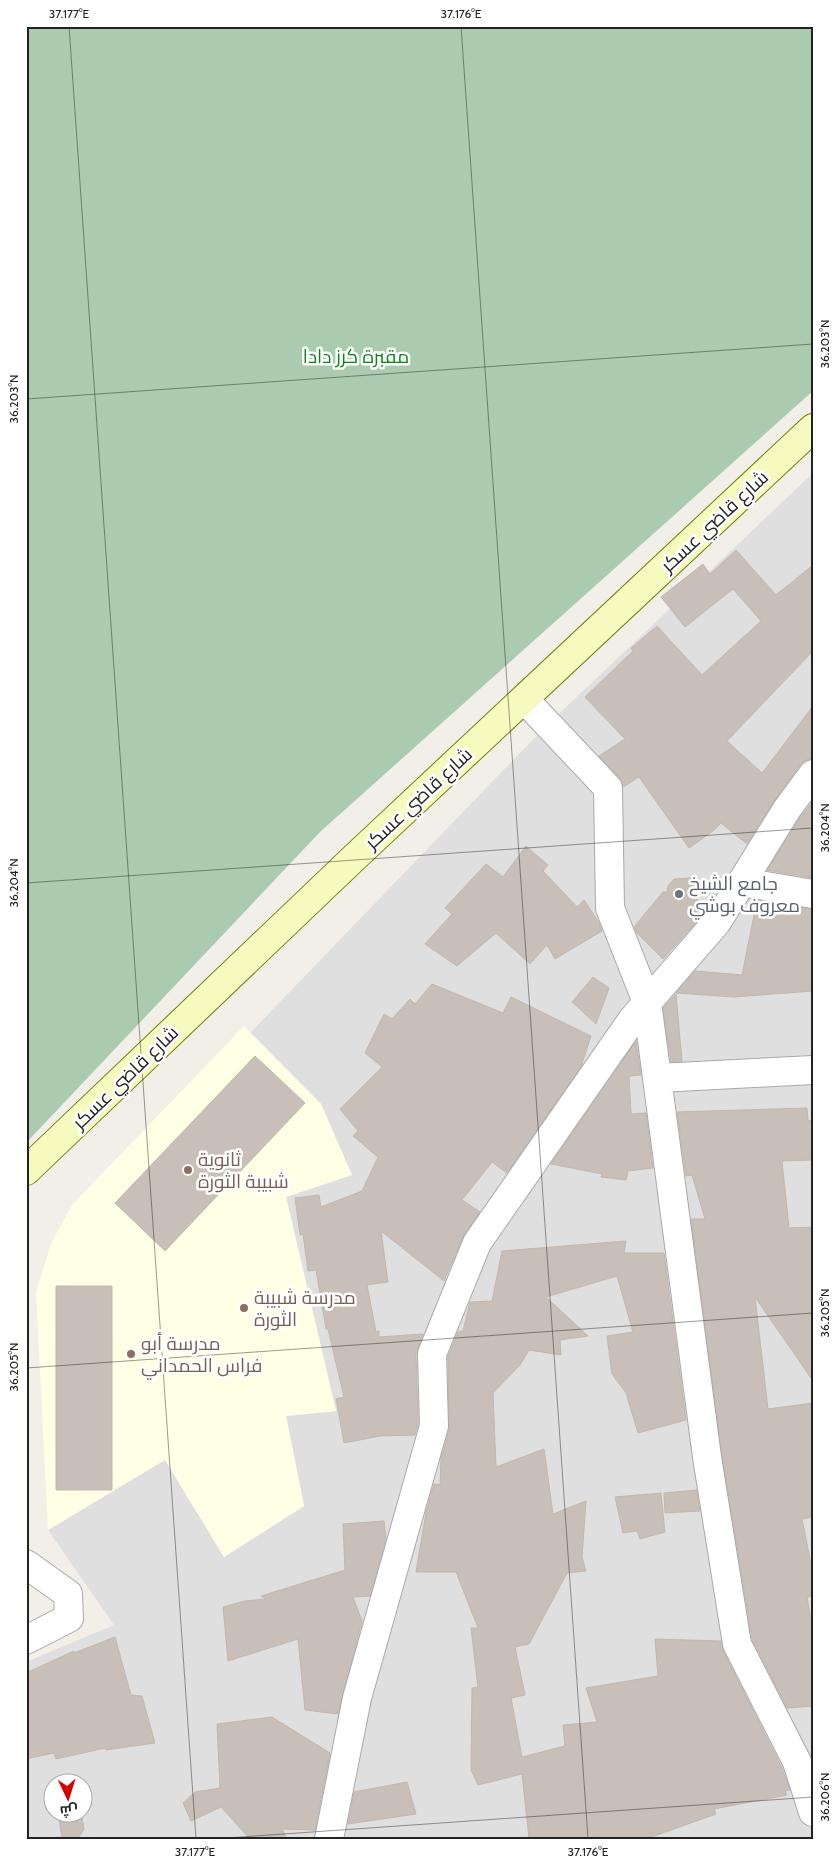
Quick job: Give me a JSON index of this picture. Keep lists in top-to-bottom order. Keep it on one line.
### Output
{"streets":{"main road":["شارع قاضي عسكر"]},"parks":["مقبرة كرز دادا"],"places":["جامع الشيخ معروف بوشي","ثانوية شبيبة الثورة","مدرسة شبيبة الثورة","مدرسة أبو فراس الحمداني"],"north":"bottom","coordinates":["37.177°E","37.176°E","36.203°N","36.204°N","36.205°N","36.206°N"]}
